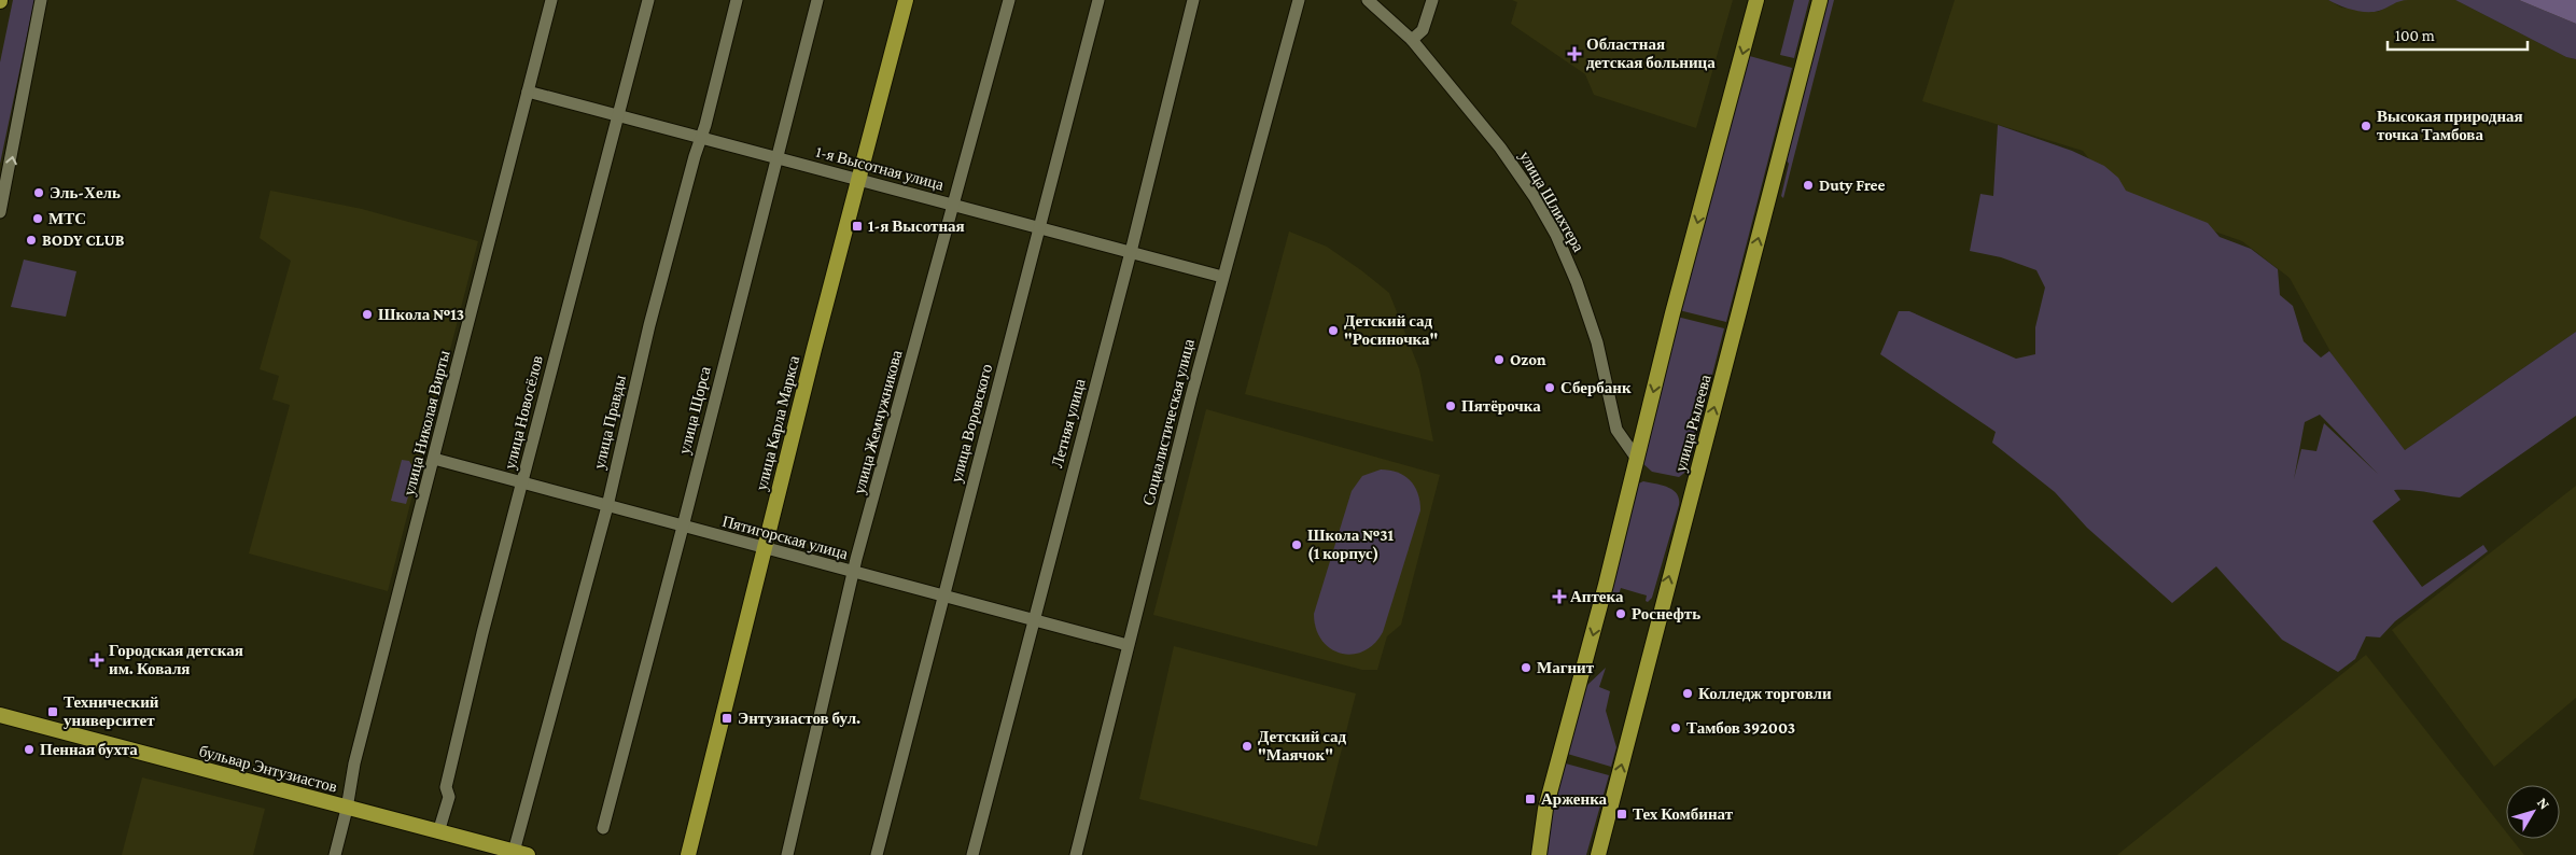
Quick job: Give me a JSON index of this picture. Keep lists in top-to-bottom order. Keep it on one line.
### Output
{"streets":{"main road":["улица Карла Маркса","улица Рылеева","бульвар Энтузиастов"],"street":["1-я Высотная улица","улица Шлихтера","улица Щорса","улица Новосёлов","улица Правды","улица Жемчужникова","Социалистическая улица","улица Николая Вирты","улица Воровского","Летняя улица","Пятигорская улица"]},"crossings":[["1-я Высотная улица","улица Щорса"],["1-я Высотная улица","улица Новосёлов"],["1-я Высотная улица","улица Правды"],["1-я Высотная улица","улица Жемчужникова"],["1-я Высотная улица","Социалистическая улица"],["1-я Высотная улица","улица Николая Вирты"],["1-я Высотная улица","улица Карла Маркса"],["1-я Высотная улица","улица Воровского"],["1-я Высотная улица","Летняя улица"],["улица Щорса","Пятигорская улица"],["улица Новосёлов","Пятигорская улица"],["улица Новосёлов","бульвар Энтузиастов"],["улица Правды","Пятигорская улица"],["улица Правды","бульвар Энтузиастов"],["улица Жемчужникова","Пятигорская улица"],["Социалистическая улица","Пятигорская улица"],["улица Николая Вирты","Пятигорская улица"],["улица Николая Вирты","бульвар Энтузиастов"],["улица Карла Маркса","Пятигорская улица"],["улица Воровского","Пятигорская улица"],["Летняя улица","Пятигорская улица"]],"places":{"health":["Областная детская больница","Аптека","Городская детская им. Коваля"],"other":["Высокая природная точка Тамбова","Duty Free","Эль-Хель","МТС","BODY CLUB","Школа №13","Детский сад \"Росиночка\"","Ozon","Сбербанк","Пятёрочка","Школа №31 (1 корпус)","Роснефть","Магнит","Колледж торговли","Тамбов 392003","Детский сад \"Маячок\"","Пенная бухта"],"transit":["1-я Высотная","Технический университет","Энтузиастов бул.","Арженка","Тех Комбинат"]},"scale_bar":"100 m","north":"top right"}
